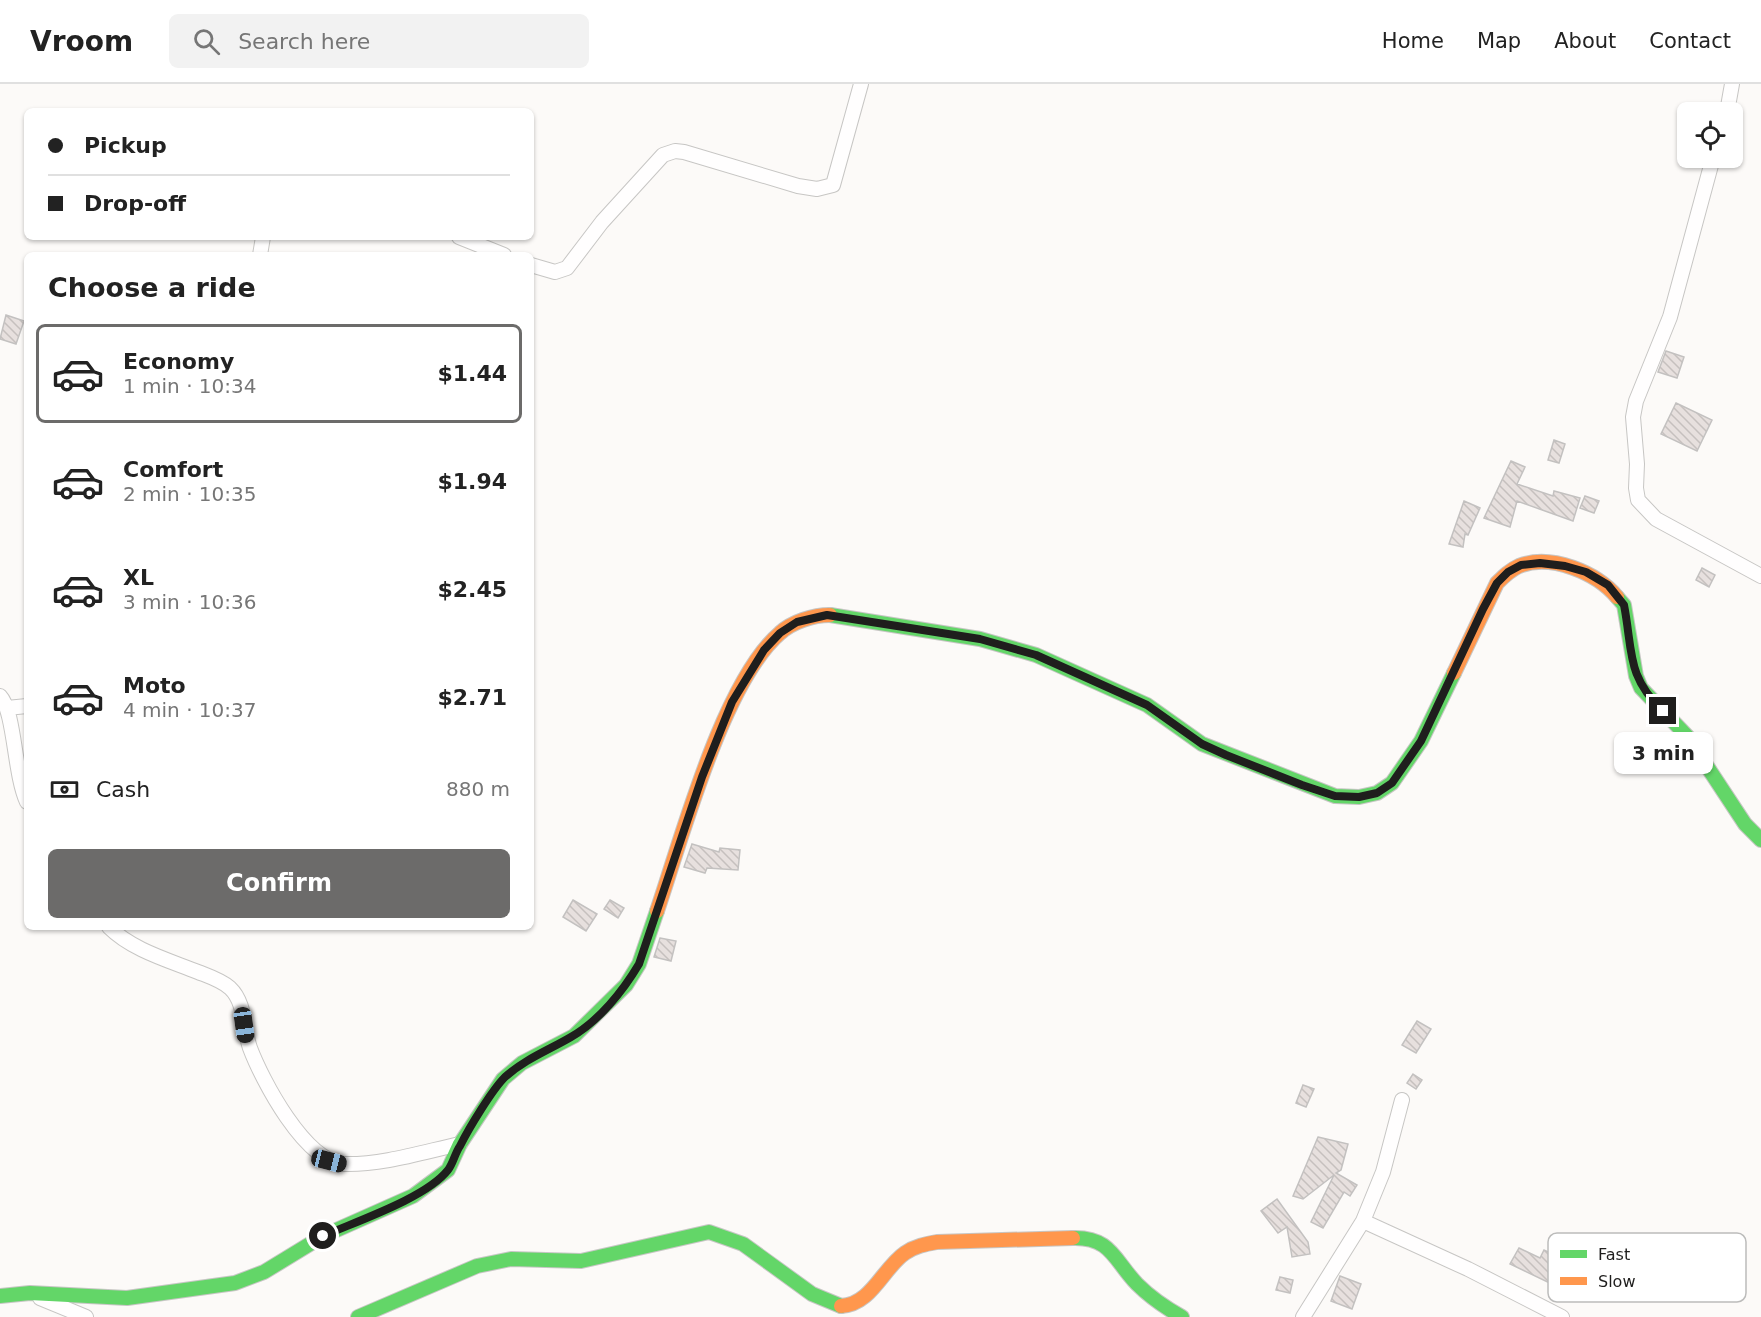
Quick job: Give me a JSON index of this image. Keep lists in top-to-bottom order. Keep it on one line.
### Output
{"legend":["Fast","Slow"],"page":{"header":"Vroom","search":"Search here","nav":["Home","Map","About","Contact"],"banner":["Pickup","Drop-off"],"heading":"Choose a ride","list":[{"name":"Economy","note":"1 min · 10:34","value":"$1.44"},{"name":"Comfort","note":"2 min · 10:35","value":"$1.94"},{"name":"XL","note":"3 min · 10:36","value":"$2.45"},{"name":"Moto","note":"4 min · 10:37","value":"$2.71"}],"bubble":"3 min","pay":["Cash","880 m"],"buttons":"Confirm"}}
